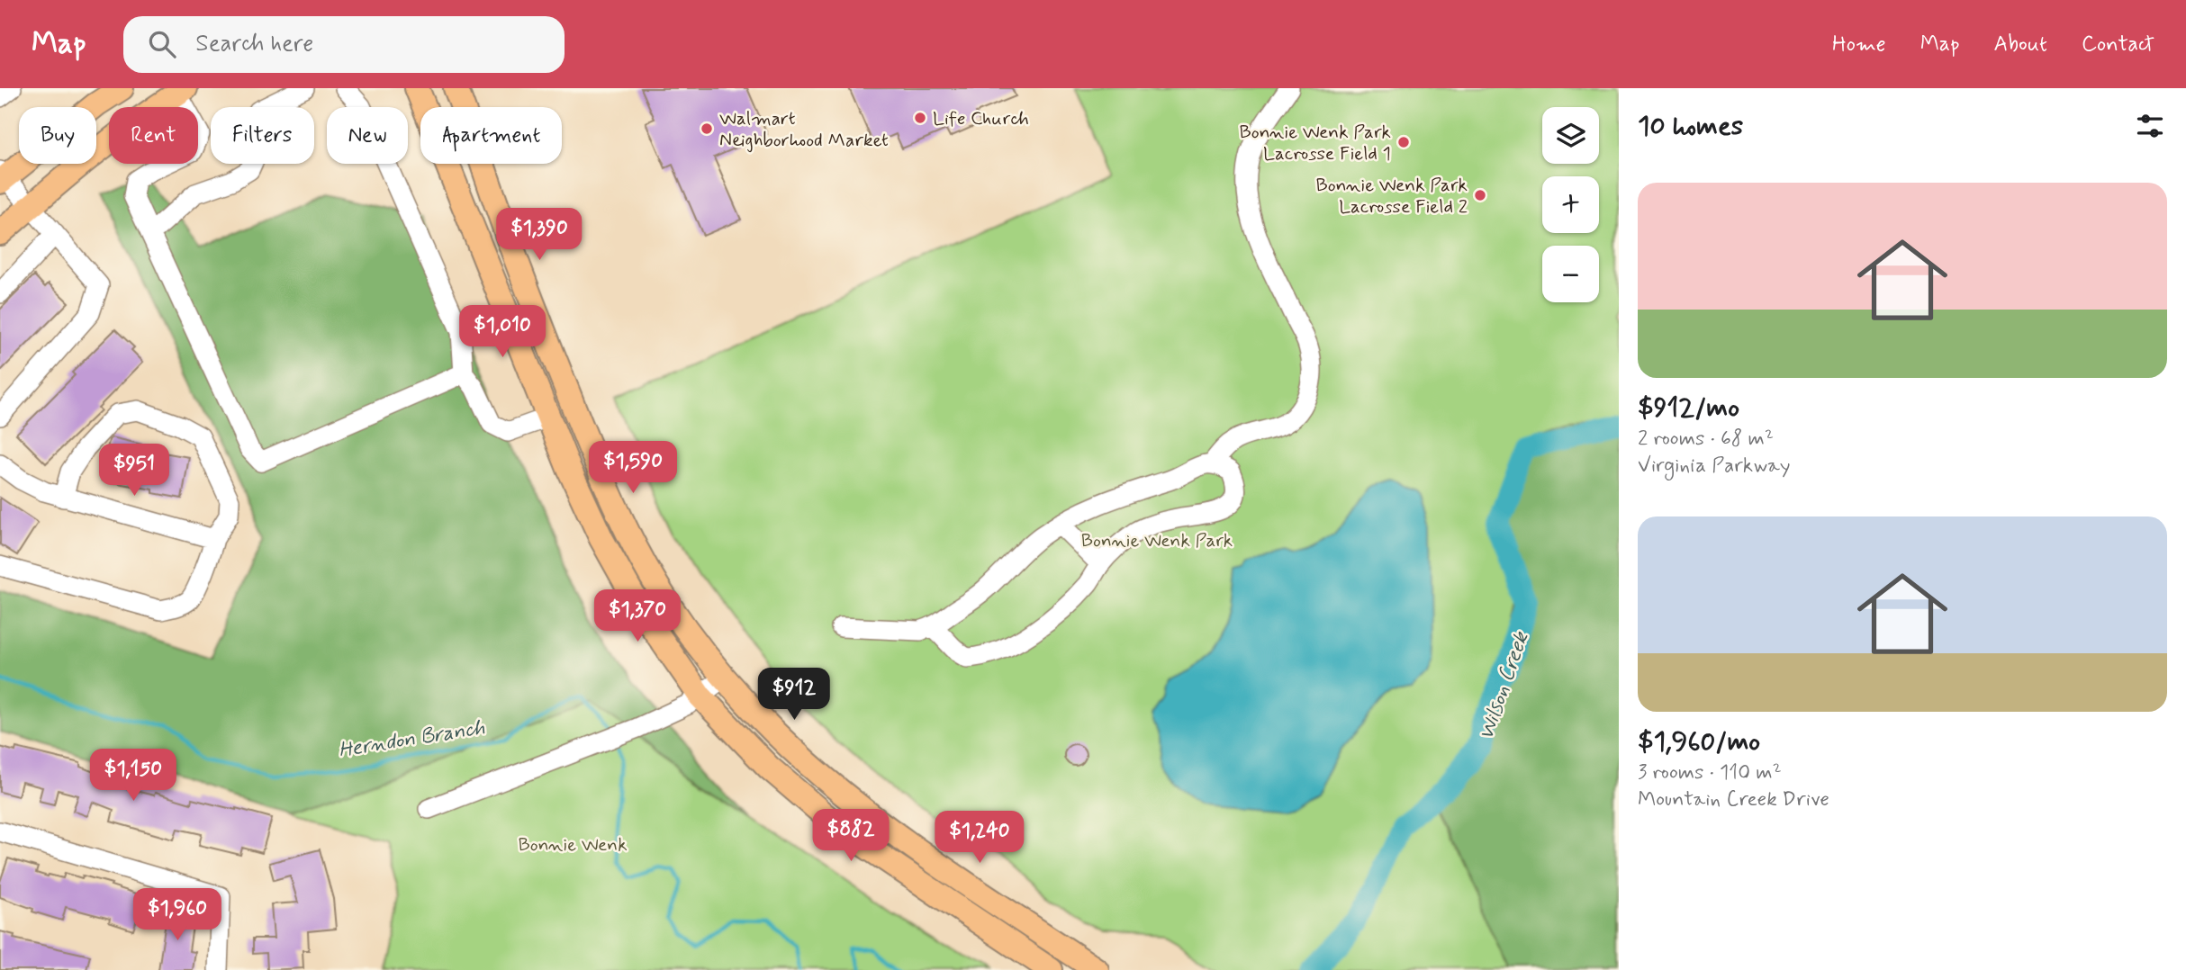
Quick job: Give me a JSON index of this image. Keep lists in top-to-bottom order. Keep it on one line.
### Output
{"water":["Wilson Creek","Herndon Branch"],"parks":["Bonnie Wenk Park","Bonnie Wenk"],"places":["Life Church","Walmart Neighborhood Market","Bonnie Wenk Park Lacrosse Field 1","Bonnie Wenk Park Lacrosse Field 2"],"page":{"header":"Map","search":"Search here","nav":["Home","Map","About","Contact"],"heading":"10 homes","map_buttons":["+","−"],"chip":["Buy","Rent","Filters","New","Apartment"],"list":[{"name":"$912/mo","note":"2 rooms · 68 m² · Virginia Parkway"},{"name":"$1,960/mo","note":"3 rooms · 110 m² · Mountain Creek Drive"}],"price":["$1,390","$1,010","$1,590","$951","$1,370","$912","$1,150","$882","$1,240","$1,960"]}}
